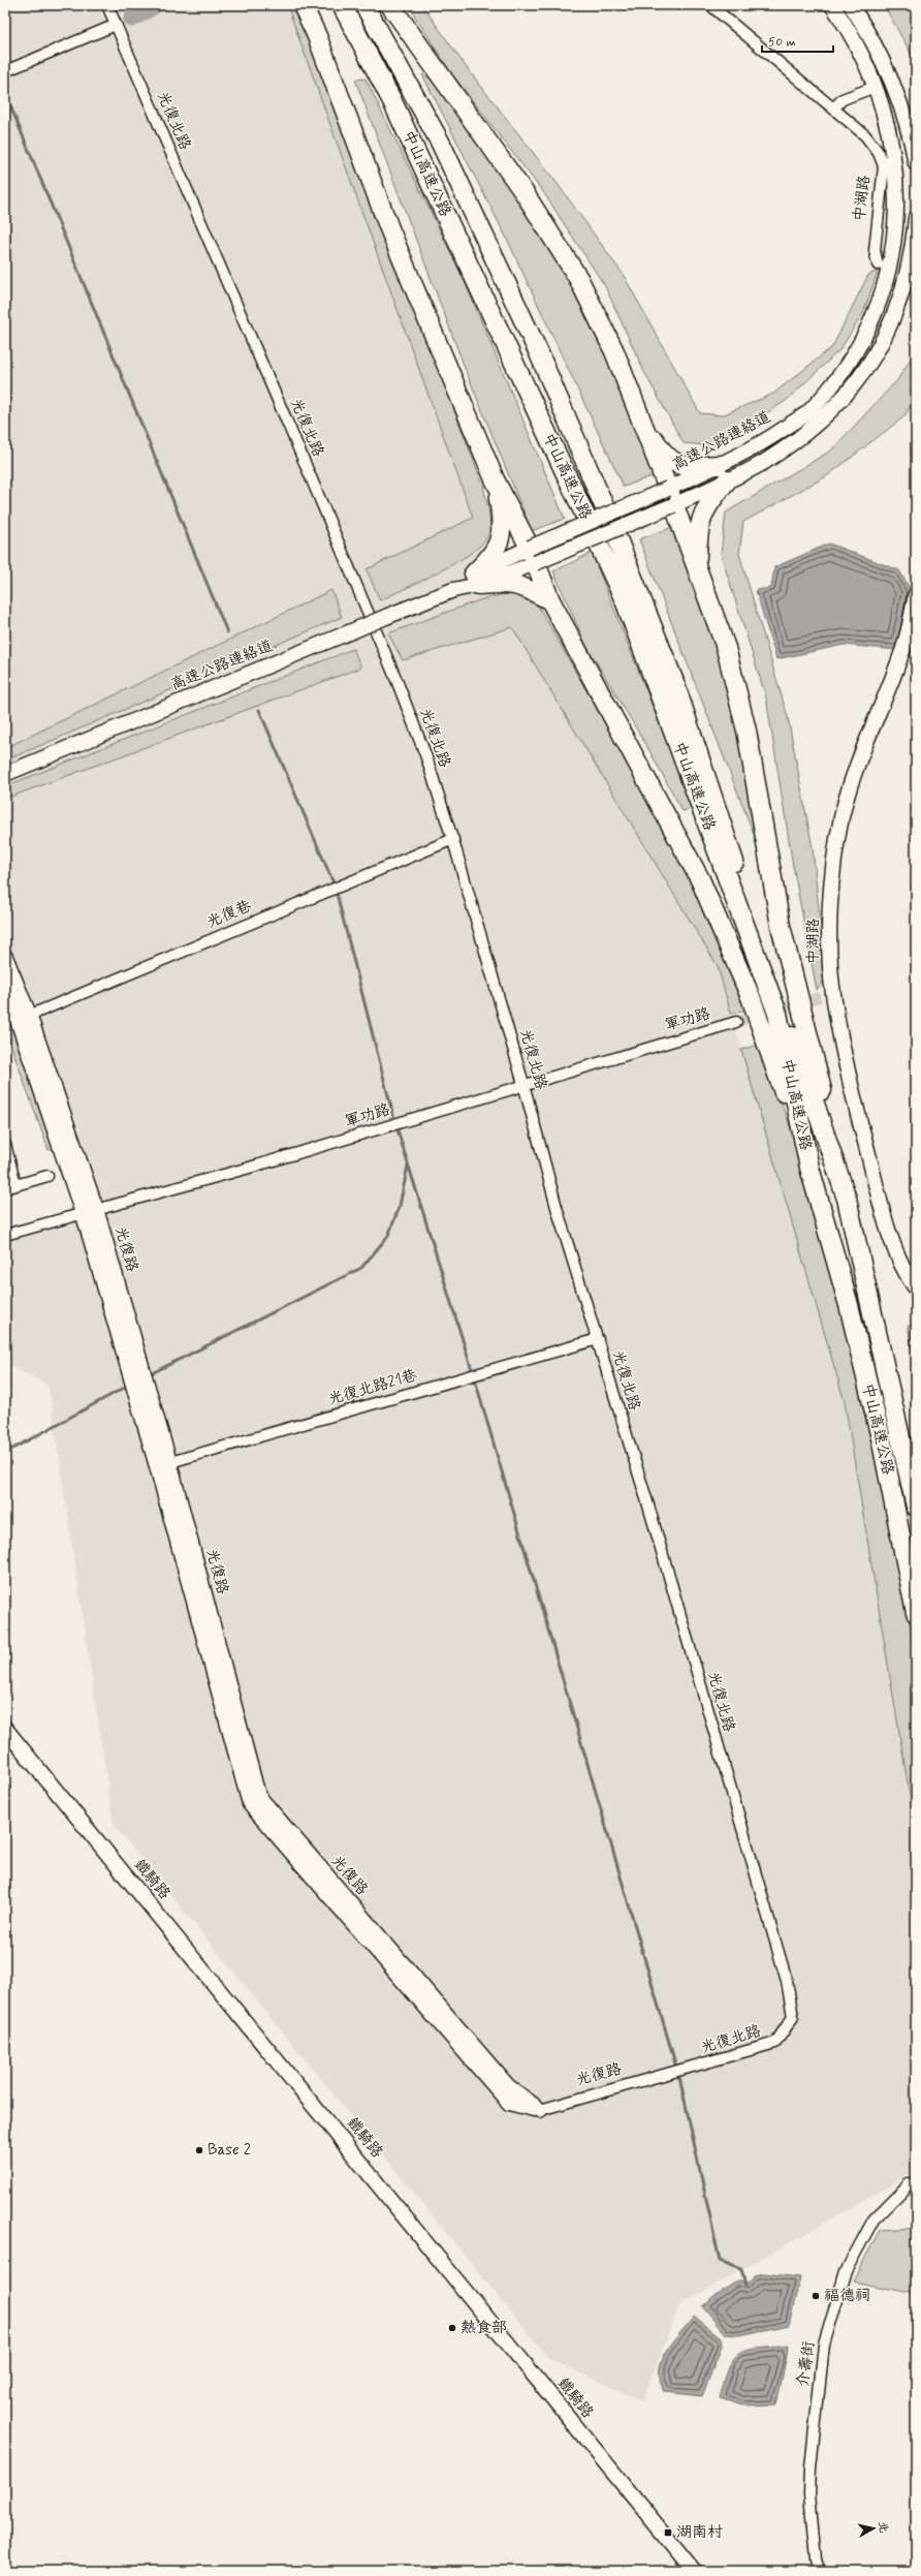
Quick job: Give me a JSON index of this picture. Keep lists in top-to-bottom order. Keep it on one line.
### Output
{"streets":{"highway":["中山高速公路"],"street":["光復北路","中湖路","高速公路連絡道","光復巷","軍功路","光復路","光復北路21巷","鐵騎路","介壽街"]},"crossings":[["光復北路","光復巷"],["光復北路","軍功路"],["光復北路","光復路"],["光復北路","光復北路21巷"],["光復巷","光復路"],["軍功路","光復路"],["光復路","光復北路21巷"]],"places":{"other":["Base 2","福德祠","熱食部"],"transit":["湖南村"]},"scale_bar":"50 m","north":"right"}
